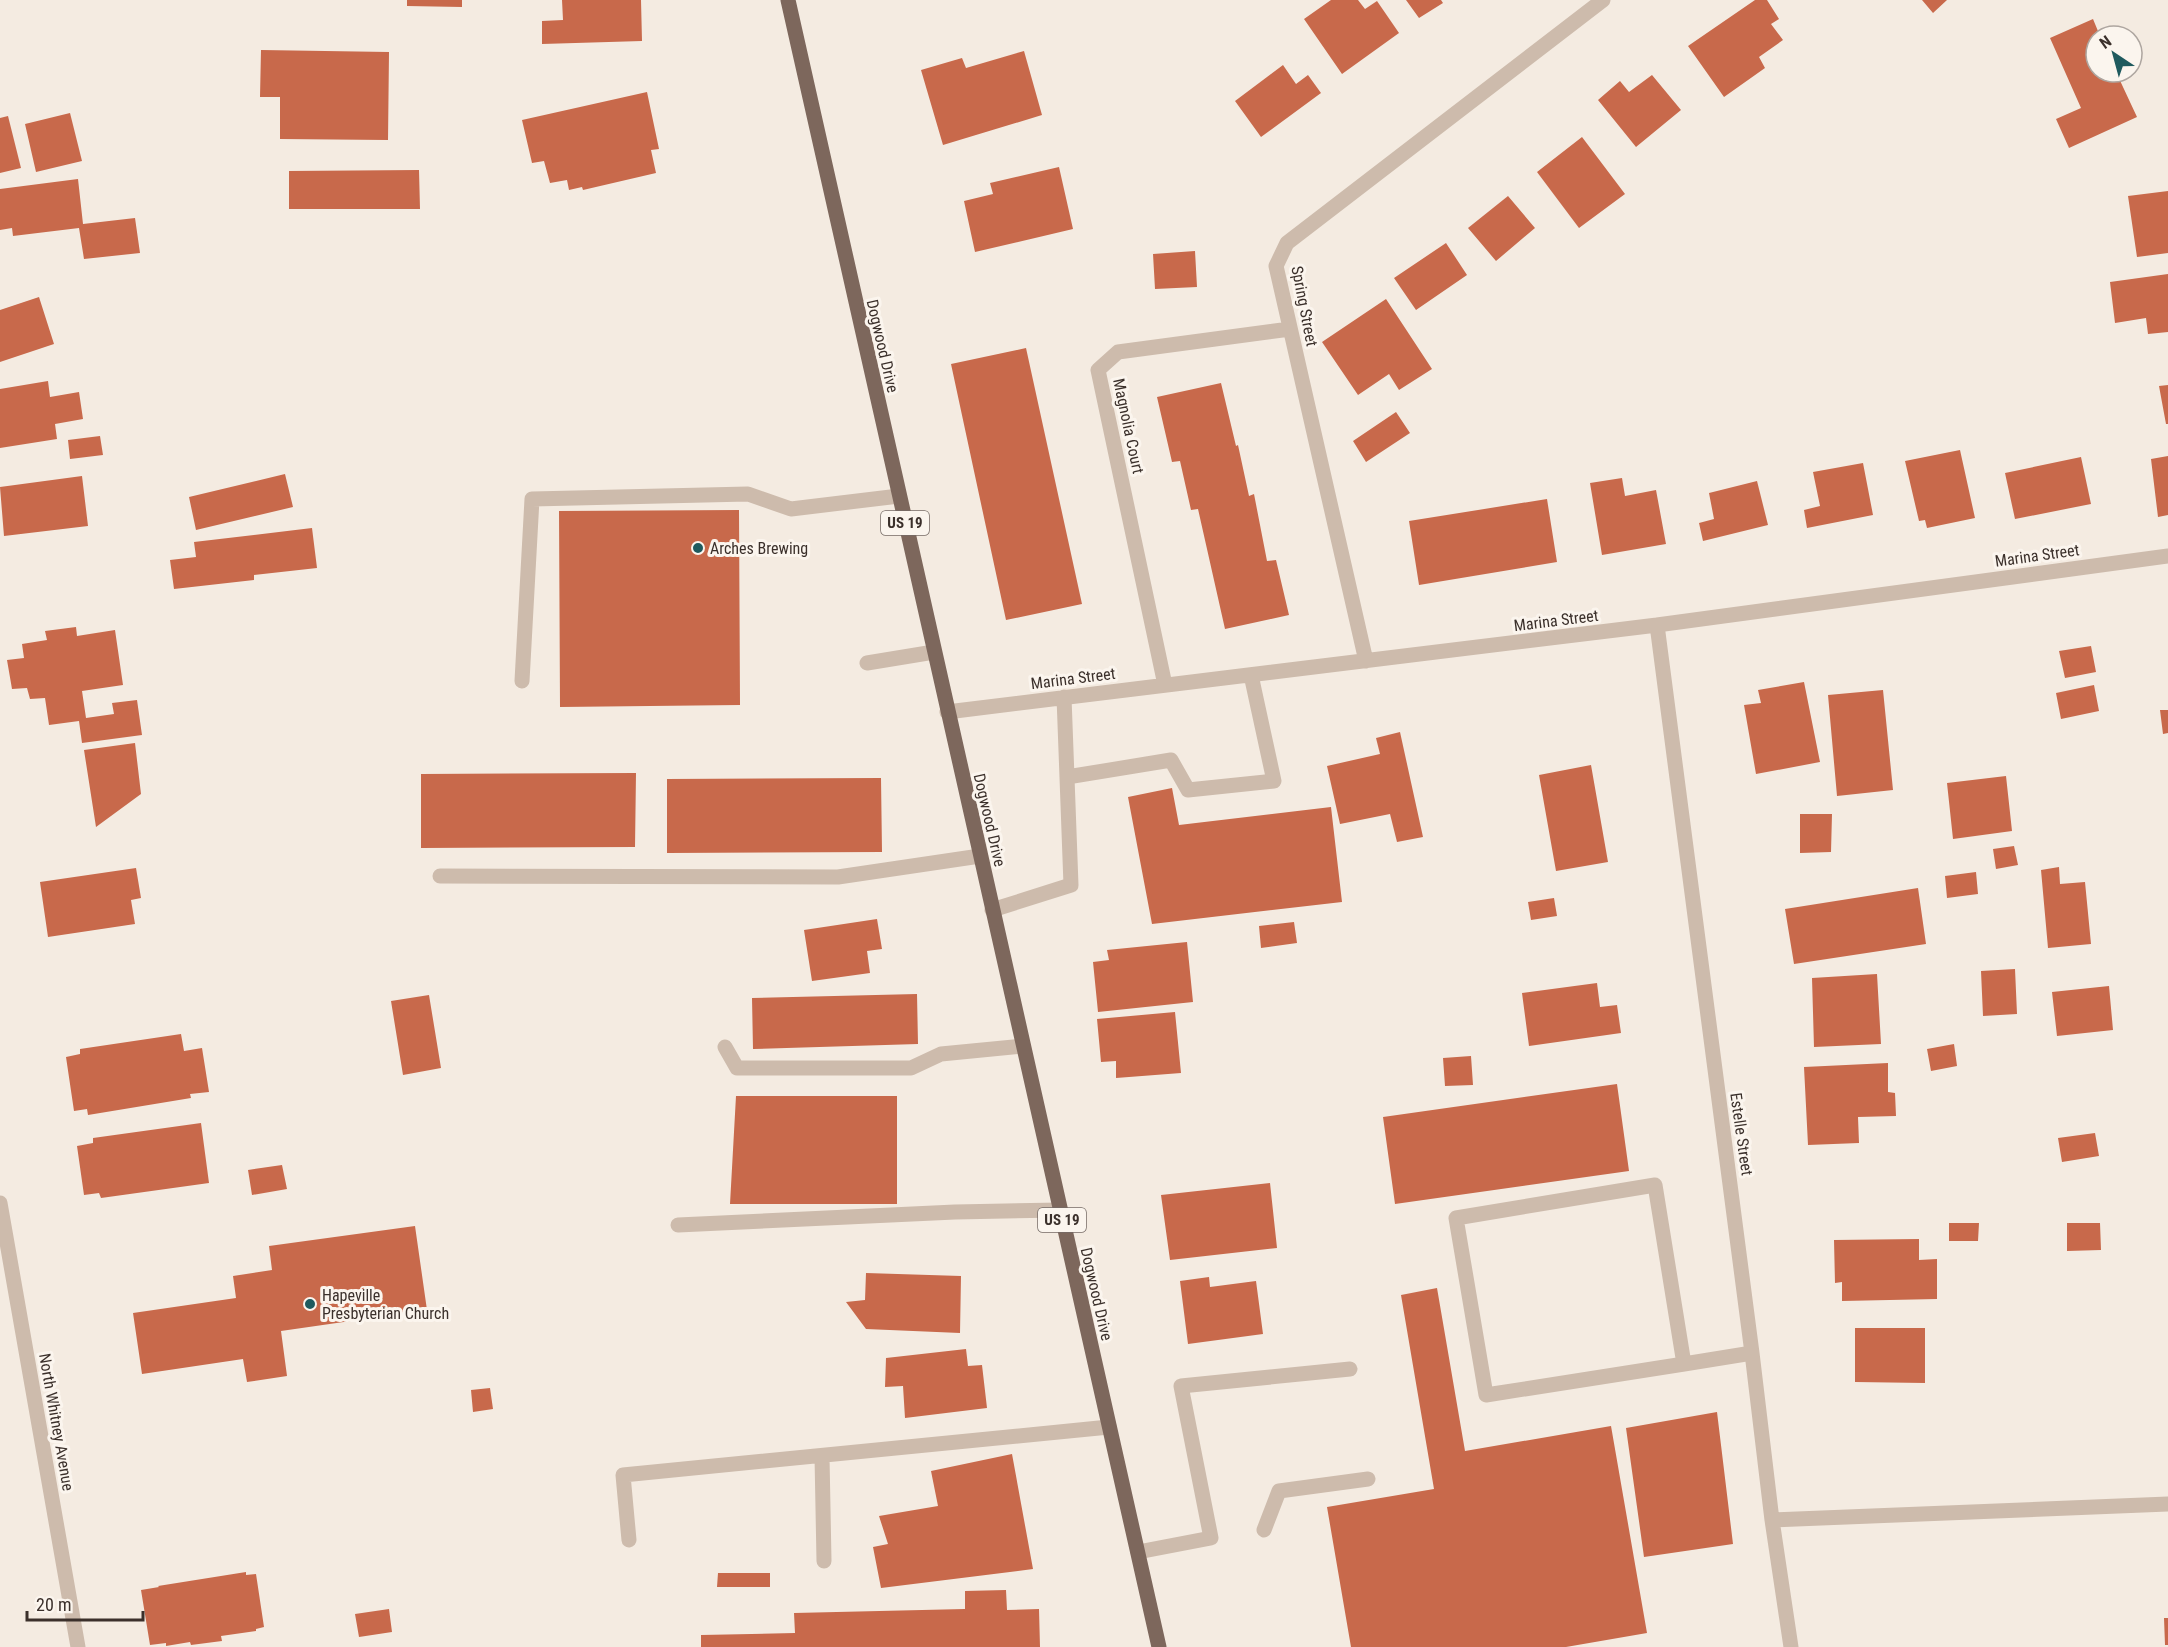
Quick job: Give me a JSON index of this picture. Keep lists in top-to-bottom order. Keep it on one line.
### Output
{"streets":{"main road":["Dogwood Drive","US 19"],"street":["Spring Street","Magnolia Court","Marina Street","Estelle Street","North Whitney Avenue"]},"crossings":[["Spring Street","Magnolia Court"],["Spring Street","Marina Street"],["Dogwood Drive","Marina Street"],["Magnolia Court","Marina Street"],["Marina Street","Estelle Street"]],"places":["Arches Brewing","Hapeville Presbyterian Church"],"scale_bar":"20 m","north":"top left"}
